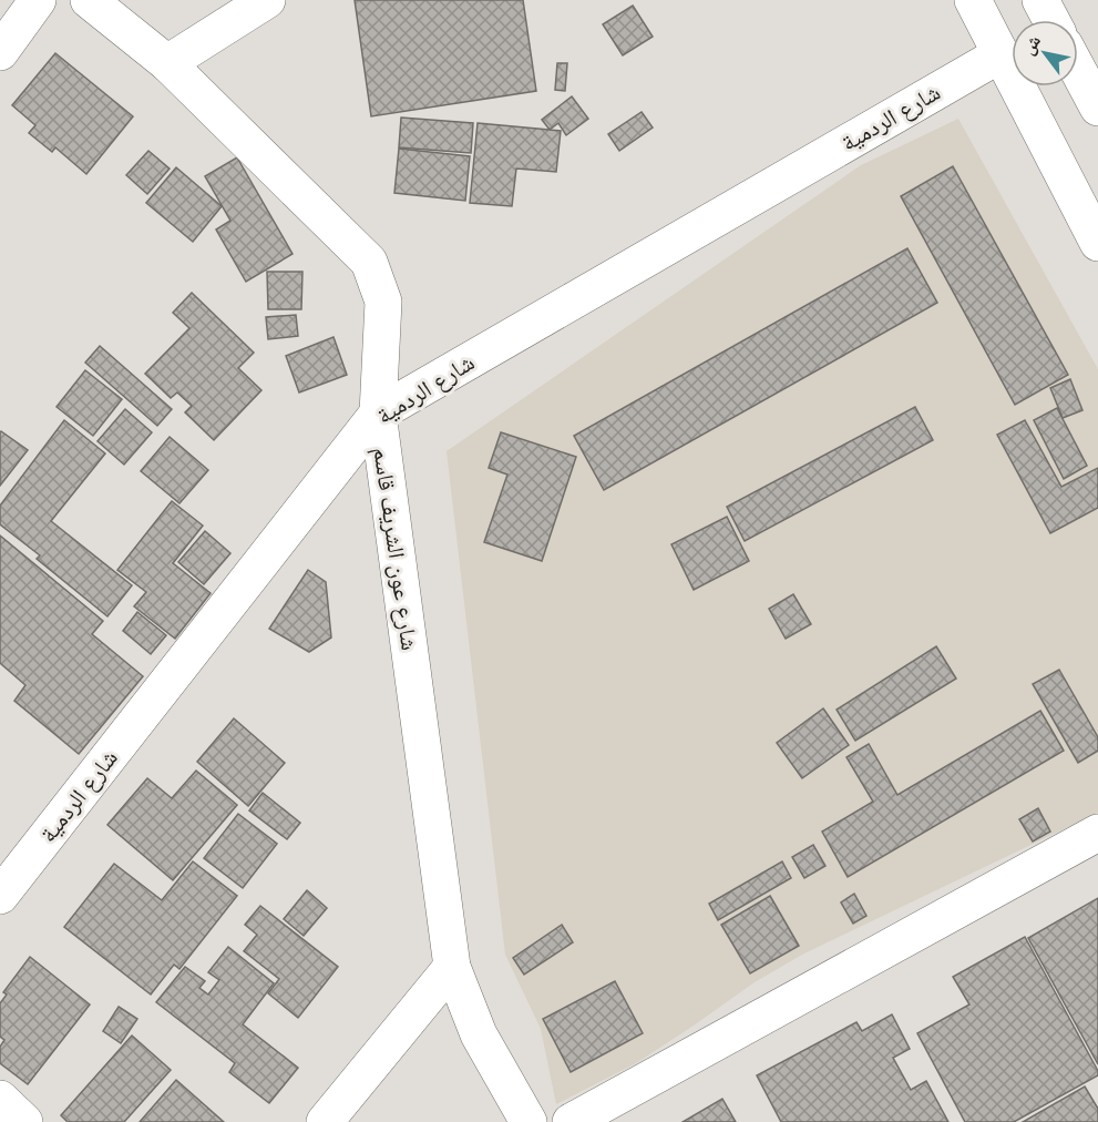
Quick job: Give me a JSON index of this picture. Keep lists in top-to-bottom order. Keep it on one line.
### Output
{"streets":{"main road":["شارع الردمية","شارع عون الشريف قاسم"]},"crossings":[["شارع الردمية","شارع عون الشريف قاسم"]],"north":"top left"}
